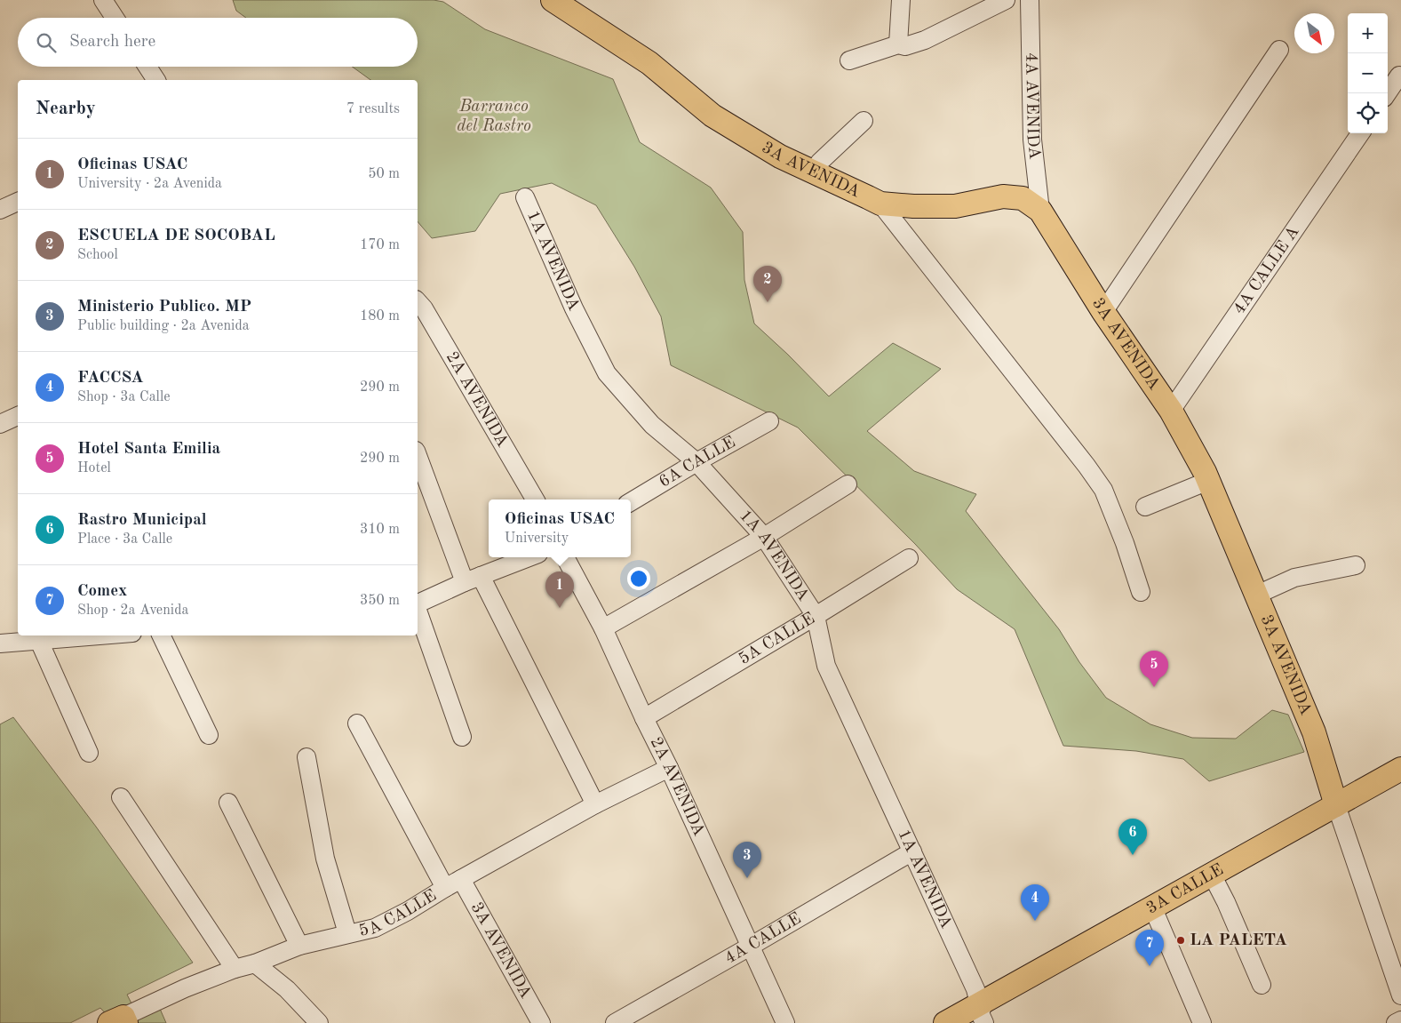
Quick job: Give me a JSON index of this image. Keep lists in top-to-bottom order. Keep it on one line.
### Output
{"streets":{"main road":["3A AVENIDA","3A CALLE"],"street":["4A AVENIDA","1A AVENIDA","4A CALLE A","2A AVENIDA","6A CALLE","5A CALLE","4A CALLE"]},"crossings":[["4A AVENIDA","3A AVENIDA"],["3A AVENIDA","4A CALLE A"],["3A AVENIDA","5A CALLE"],["3A AVENIDA","3A CALLE"],["1A AVENIDA","6A CALLE"],["1A AVENIDA","5A CALLE"],["1A AVENIDA","3A CALLE"],["1A AVENIDA","4A CALLE"],["2A AVENIDA","5A CALLE"],["2A AVENIDA","4A CALLE"]],"parks":["Barranco del Rastro"],"places":["LA PALETA"],"north":"bottom right","page":{"map_buttons":["+","−"],"search":"Search here","heading":["Nearby","7 results"],"list":[{"mark":"1","name":"Oficinas USAC","note":"University · 2a Avenida","value":"50 m"},{"mark":"2","name":"ESCUELA DE SOCOBAL","note":"School","value":"170 m"},{"mark":"3","name":"Ministerio Publico. MP","note":"Public building · 2a Avenida","value":"180 m"},{"mark":"4","name":"FACCSA","note":"Shop · 3a Calle","value":"290 m"},{"mark":"5","name":"Hotel Santa Emilia","note":"Hotel","value":"290 m"},{"mark":"6","name":"Rastro Municipal","note":"Place · 3a Calle","value":"310 m"},{"mark":"7","name":"Comex","note":"Shop · 2a Avenida","value":"350 m"}],"pins":["2","1","5","6","3","4","7"],"popup":["Oficinas USAC","University"]}}
